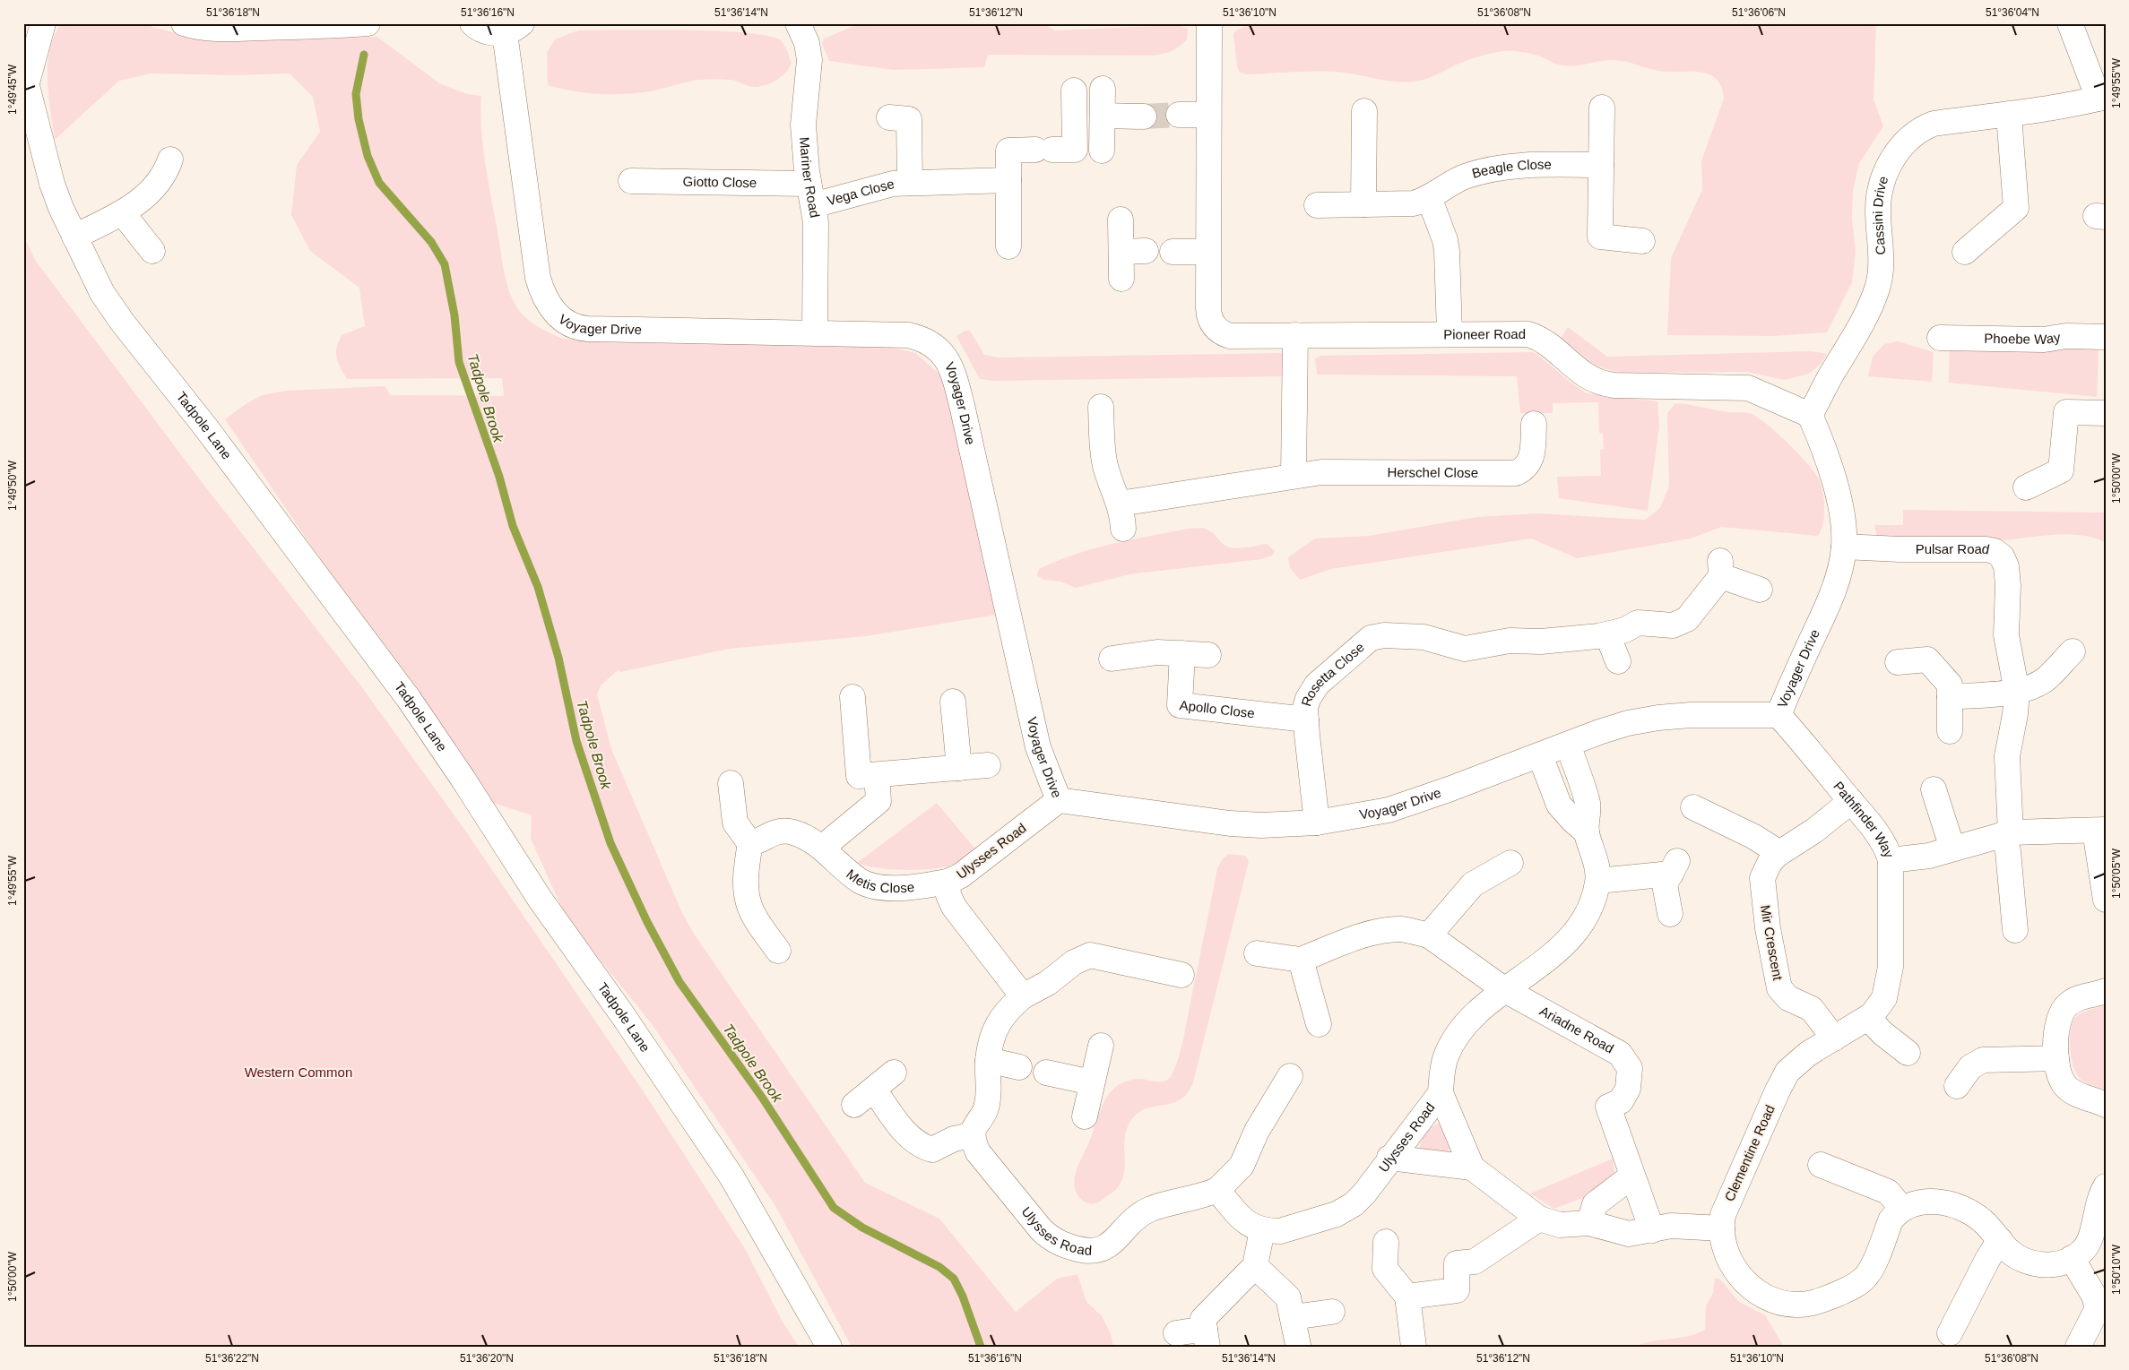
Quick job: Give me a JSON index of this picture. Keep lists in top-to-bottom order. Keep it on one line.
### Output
{"streets":{"street":["Beagle Close","Mariner Road","Giotto Close","Vega Close","Cassini Drive","Voyager Drive","Pioneer Road","Phoebe Way","Tadpole Lane","Herschel Close","Pulsar Road","Rosetta Close","Apollo Close","Pathfinder Way","Ulysses Road","Metis Close","Mir Crescent","Ariadne Road","Clementine Road"]},"crossings":[["Mariner Road","Giotto Close"],["Mariner Road","Vega Close"],["Mariner Road","Voyager Drive"],["Giotto Close","Vega Close"],["Cassini Drive","Voyager Drive"],["Cassini Drive","Pioneer Road"],["Voyager Drive","Pioneer Road"],["Voyager Drive","Pulsar Road"],["Voyager Drive","Rosetta Close"],["Voyager Drive","Pathfinder Way"],["Voyager Drive","Ulysses Road"],["Pulsar Road","Pathfinder Way"],["Rosetta Close","Apollo Close"],["Pathfinder Way","Mir Crescent"],["Pathfinder Way","Clementine Road"],["Ulysses Road","Metis Close"],["Ulysses Road","Ariadne Road"],["Mir Crescent","Clementine Road"]],"water":["Tadpole Brook"],"parks":["Western Common"],"coordinates":["51°36'18\"N","51°36'16\"N","51°36'14\"N","51°36'12\"N","51°36'10\"N","51°36'08\"N","51°36'06\"N","51°36'04\"N","1°49'55\"W","1°49'45\"W","1°50'00\"W","1°49'50\"W","1°50'05\"W","1°50'10\"W","51°36'22\"N","51°36'20\"N"]}
